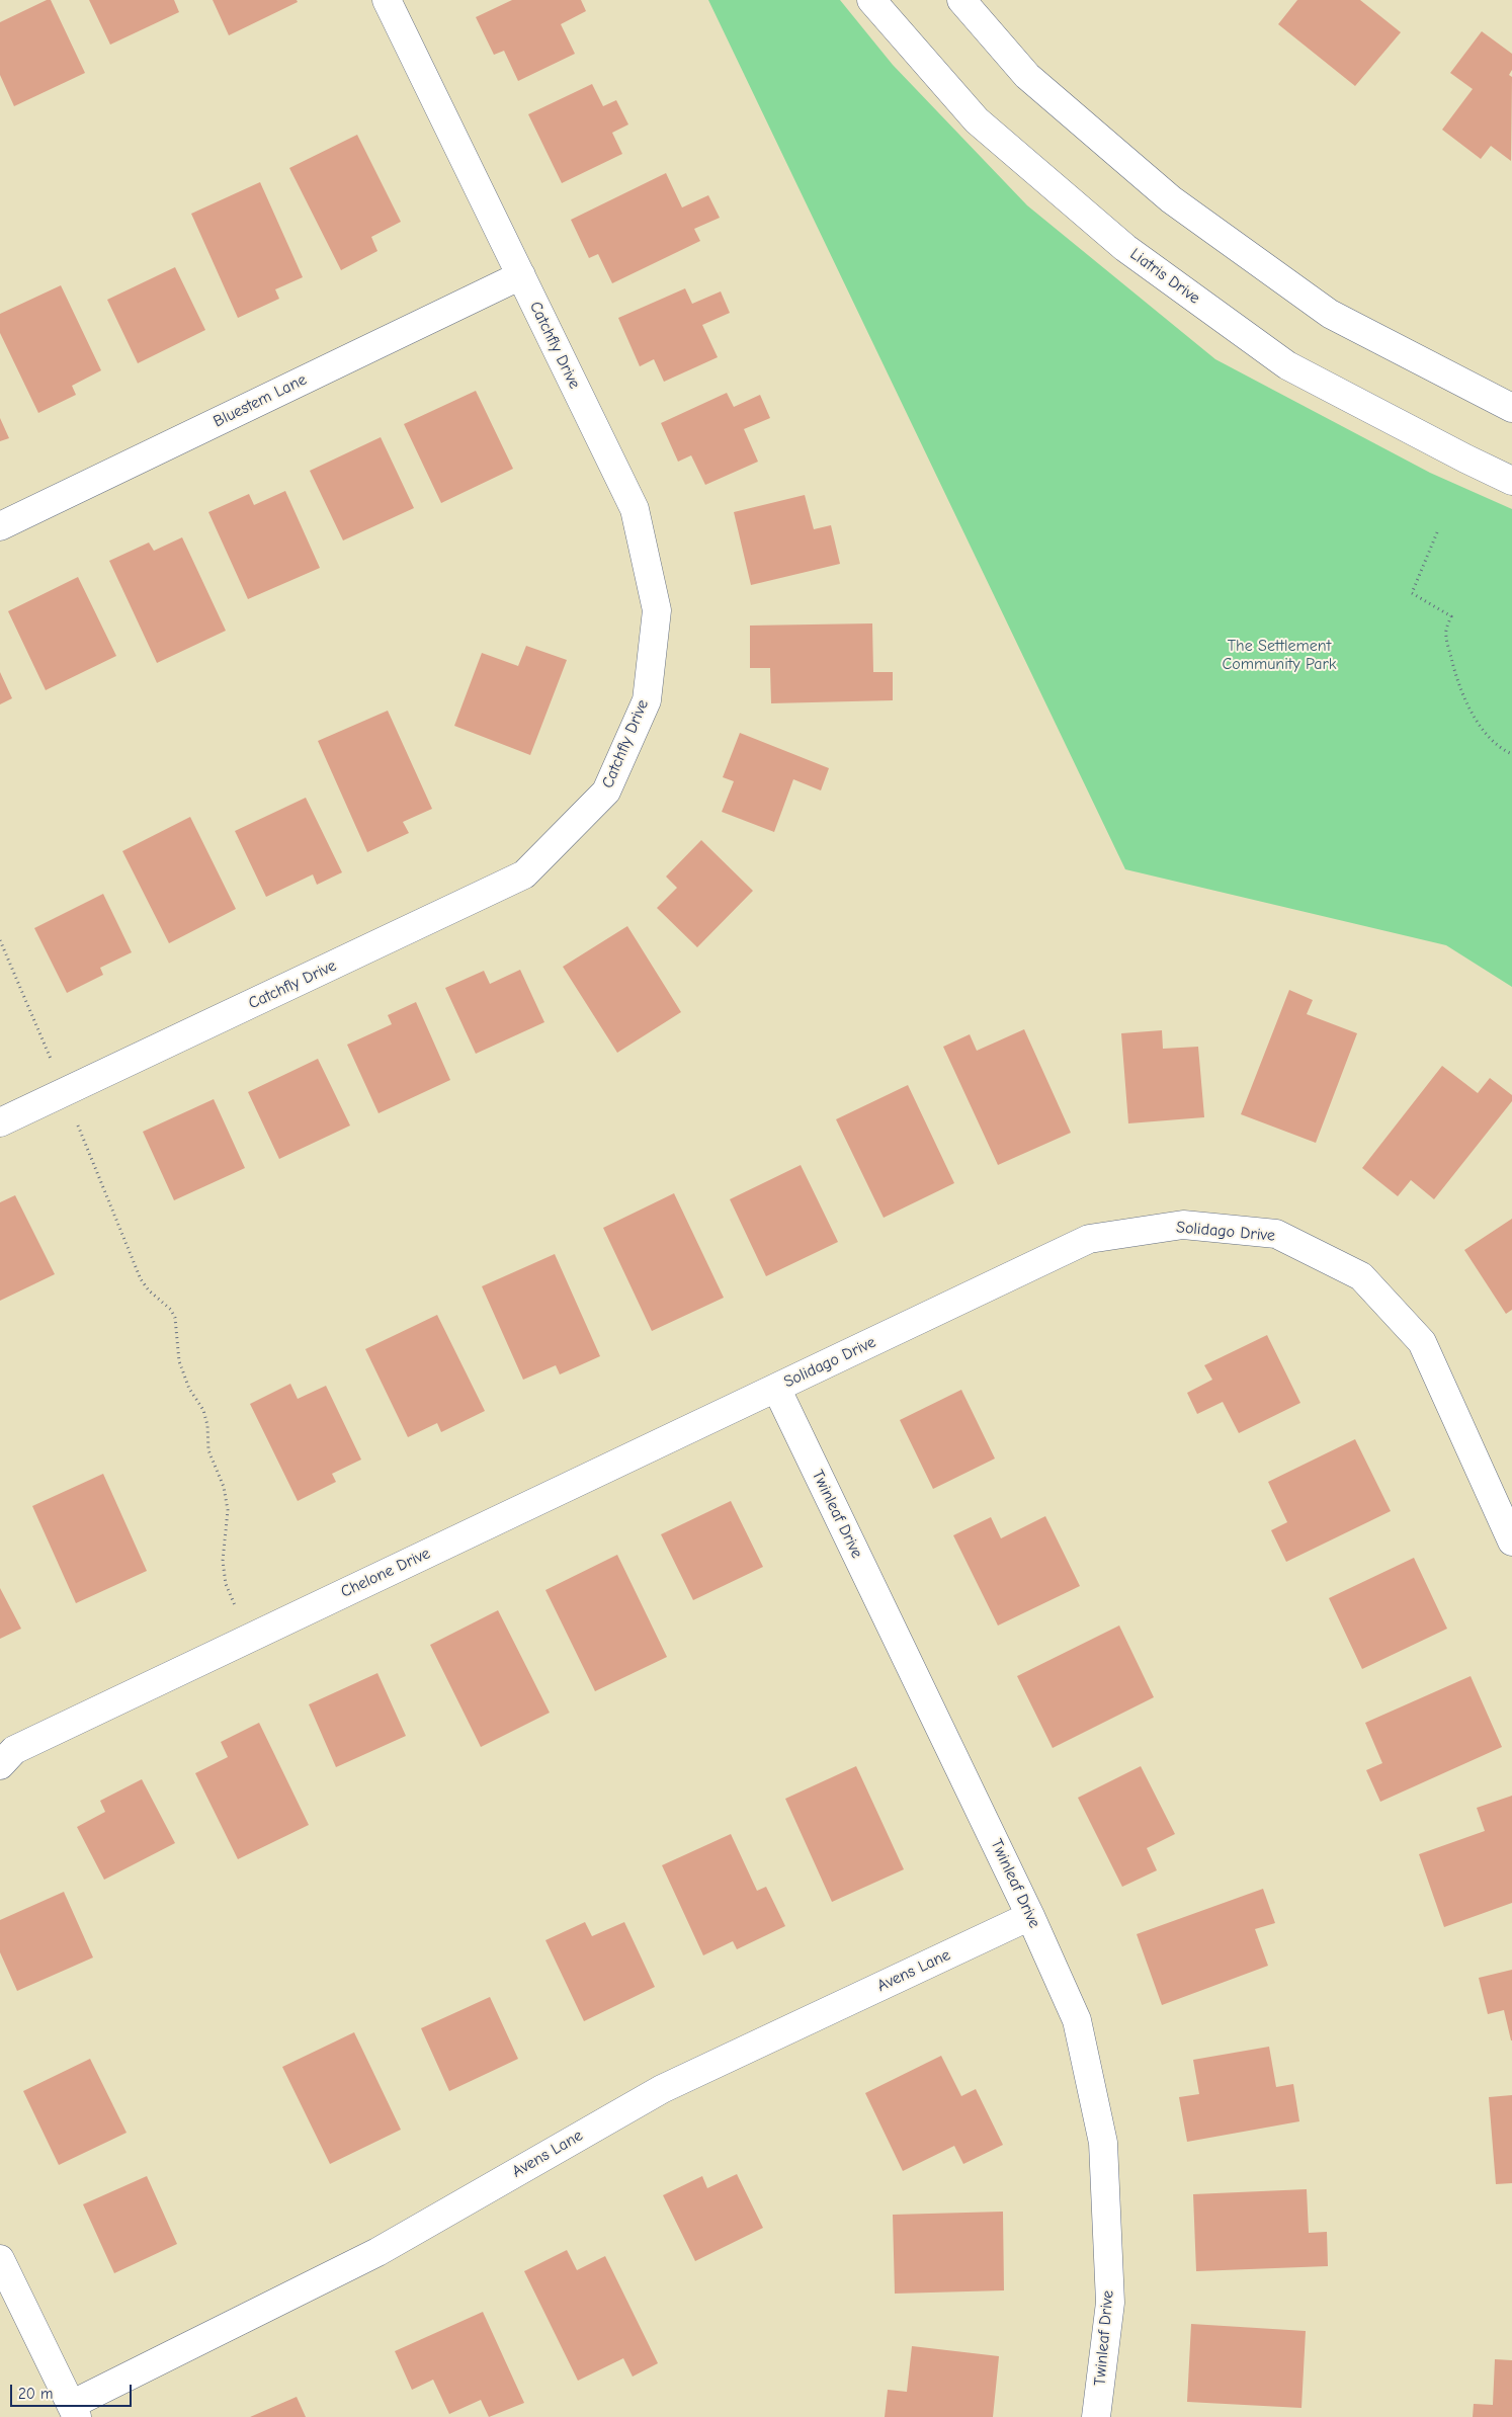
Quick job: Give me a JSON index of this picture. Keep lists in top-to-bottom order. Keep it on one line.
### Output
{"streets":{"street":["Liatris Drive","Catchfly Drive","Bluestem Lane","Solidago Drive","Twinleaf Drive","Chelone Drive","Avens Lane"]},"crossings":[["Catchfly Drive","Bluestem Lane"],["Solidago Drive","Twinleaf Drive"],["Solidago Drive","Chelone Drive"],["Twinleaf Drive","Chelone Drive"],["Twinleaf Drive","Avens Lane"]],"parks":["The Settlement Community Park"],"scale_bar":"20 m"}
